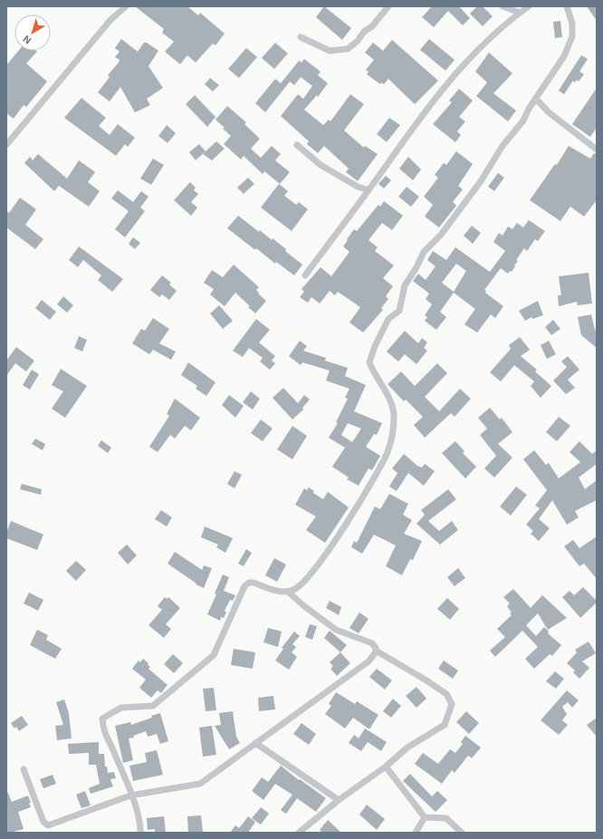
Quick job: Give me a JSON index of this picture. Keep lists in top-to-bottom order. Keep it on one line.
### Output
{"north":"bottom left"}
